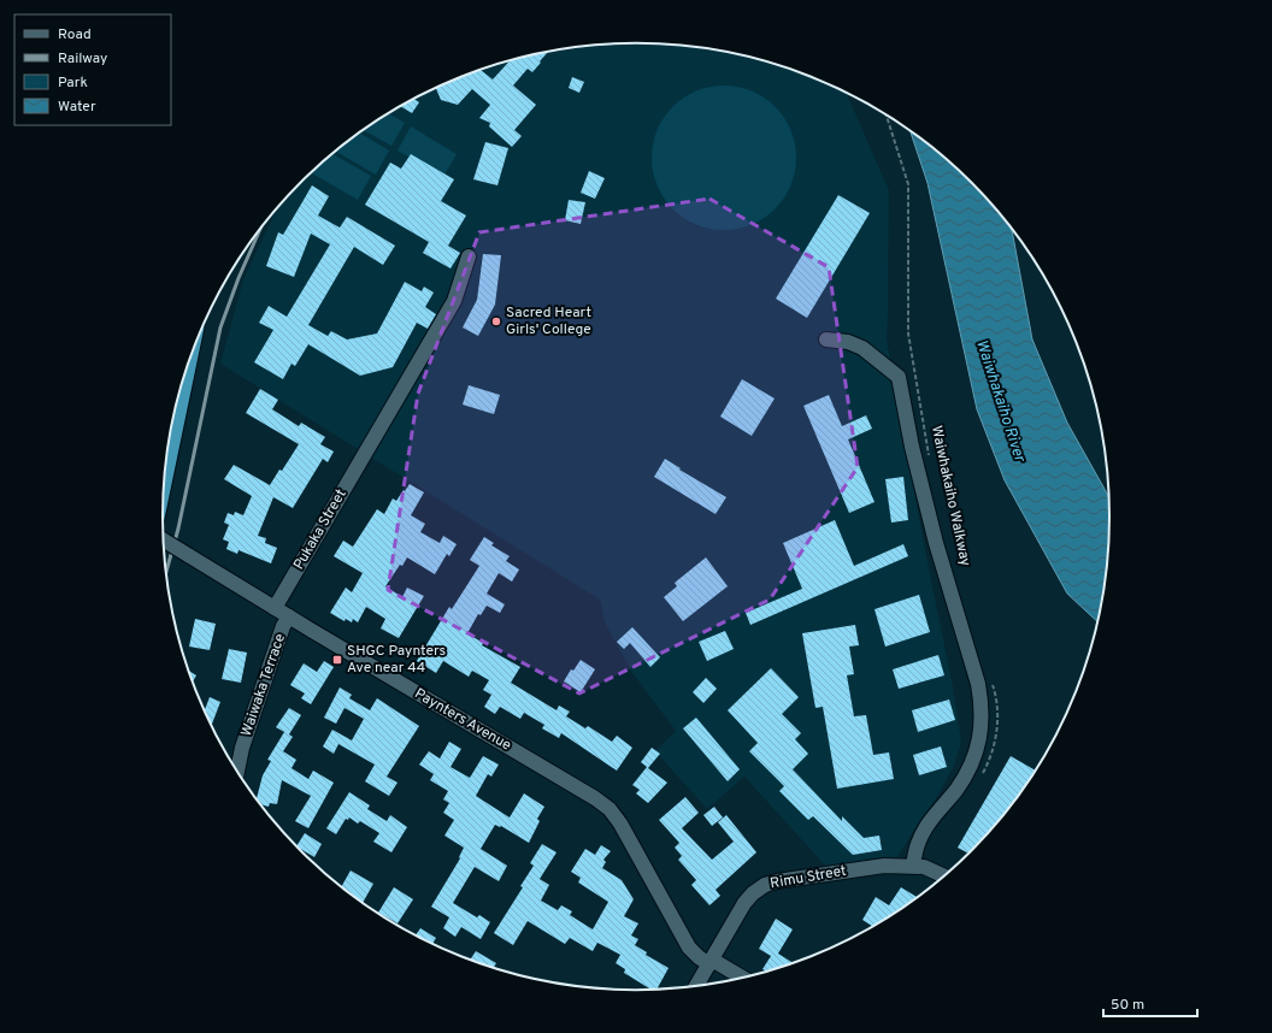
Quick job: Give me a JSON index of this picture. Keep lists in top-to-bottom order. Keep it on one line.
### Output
{"streets":{"street":["Pukaka Street","Waiwaka Terrace","Paynters Avenue","Rimu Street"],"path":["Waiwhakaiho Walkway"]},"crossings":[["Pukaka Street","Paynters Avenue"],["Waiwaka Terrace","Paynters Avenue"],["Paynters Avenue","Rimu Street"]],"water":["Waiwhakaiho River"],"places":{"other":["Sacred Heart Girls' College"],"transit":["SHGC Paynters Ave near 44"]},"legend":["Road","Railway","Park","Water"],"scale_bar":"50 m"}
